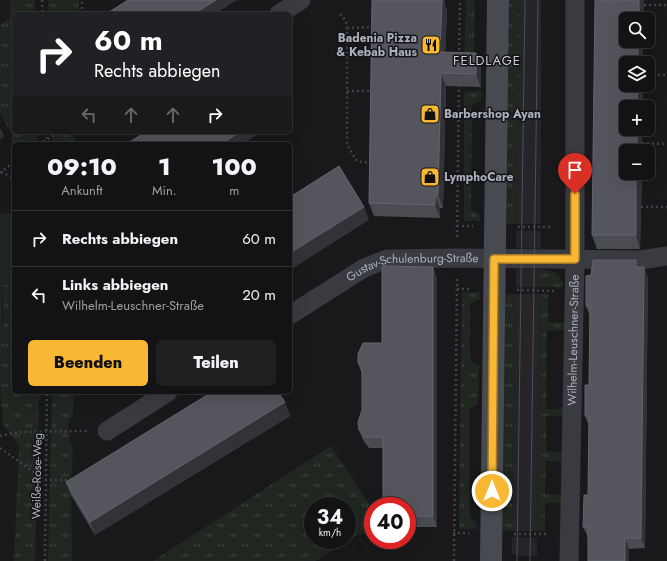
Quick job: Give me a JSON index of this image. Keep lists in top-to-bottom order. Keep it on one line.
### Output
{"streets":{"street":["Gustav-Schulenburg-Straße","Wilhelm-Leuschner-Straße"],"path":["Weiße-Rose-Weg"]},"crossings":[["Gustav-Schulenburg-Straße","Wilhelm-Leuschner-Straße"]],"districts":["FELDLAGE"],"places":{"restaurant":["Badenia Pizza & Kebab Haus"],"shop":["Barbershop Ayan","LymphoCare"]},"page":{"map_buttons":["+","−"],"turn":["60 m","Rechts abbiegen"],"eta":["09:10","Ankunft","1","Min.","100","m"],"list":[{"name":"Rechts abbiegen","value":"60 m"},{"name":"Links abbiegen","note":"Wilhelm-Leuschner-Straße","value":"20 m"}],"buttons":["Beenden","Teilen"],"speed":"34 km/h","limit":"40"}}
